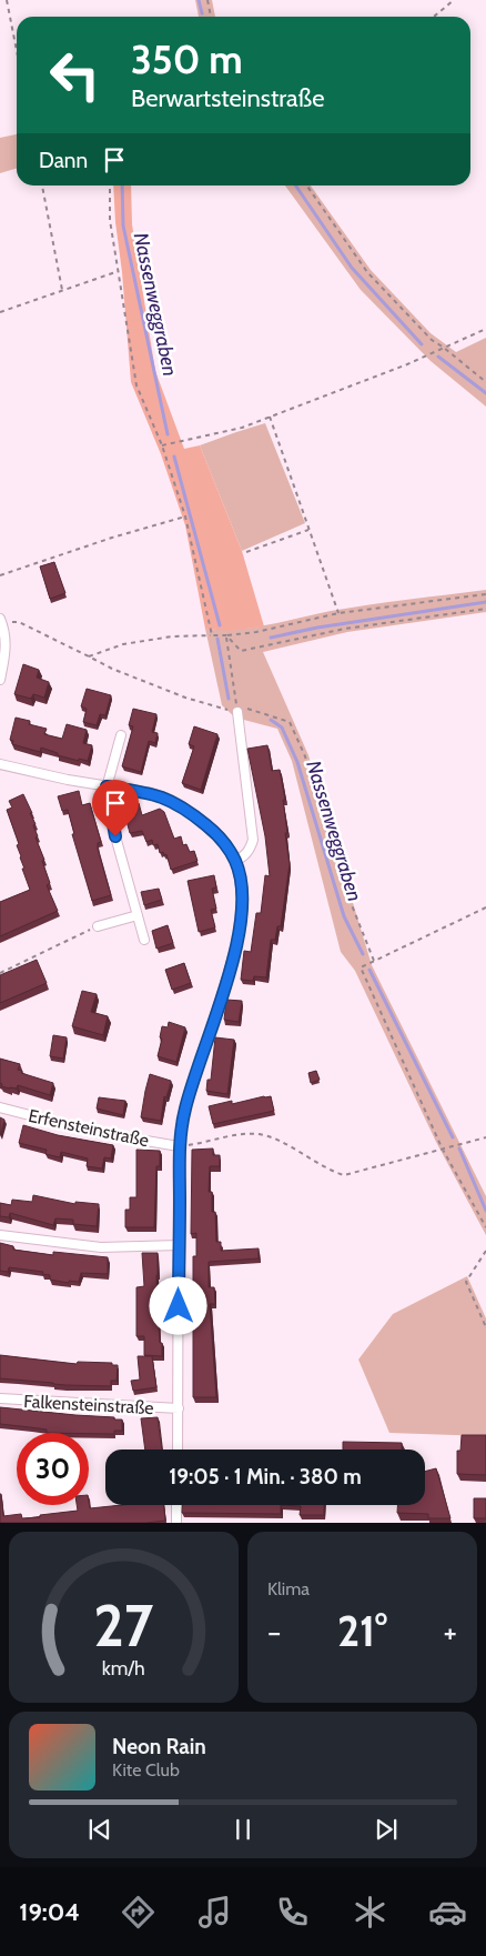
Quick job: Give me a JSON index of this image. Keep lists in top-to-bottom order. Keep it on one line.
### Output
{"streets":{"street":["Erfensteinstraße","Falkensteinstraße"]},"water":["Nassenweggraben"],"page":{"turn":["350 m","Berwartsteinstraße"],"then":"Dann","limit":"30","trip":"19:05 · 1 Min. · 380 m","tile":"Klima","heat":["−","21°","+"],"song":["Neon Rain","Kite Club"],"tabs":"19:04","gauge":["27","km/h"]}}
